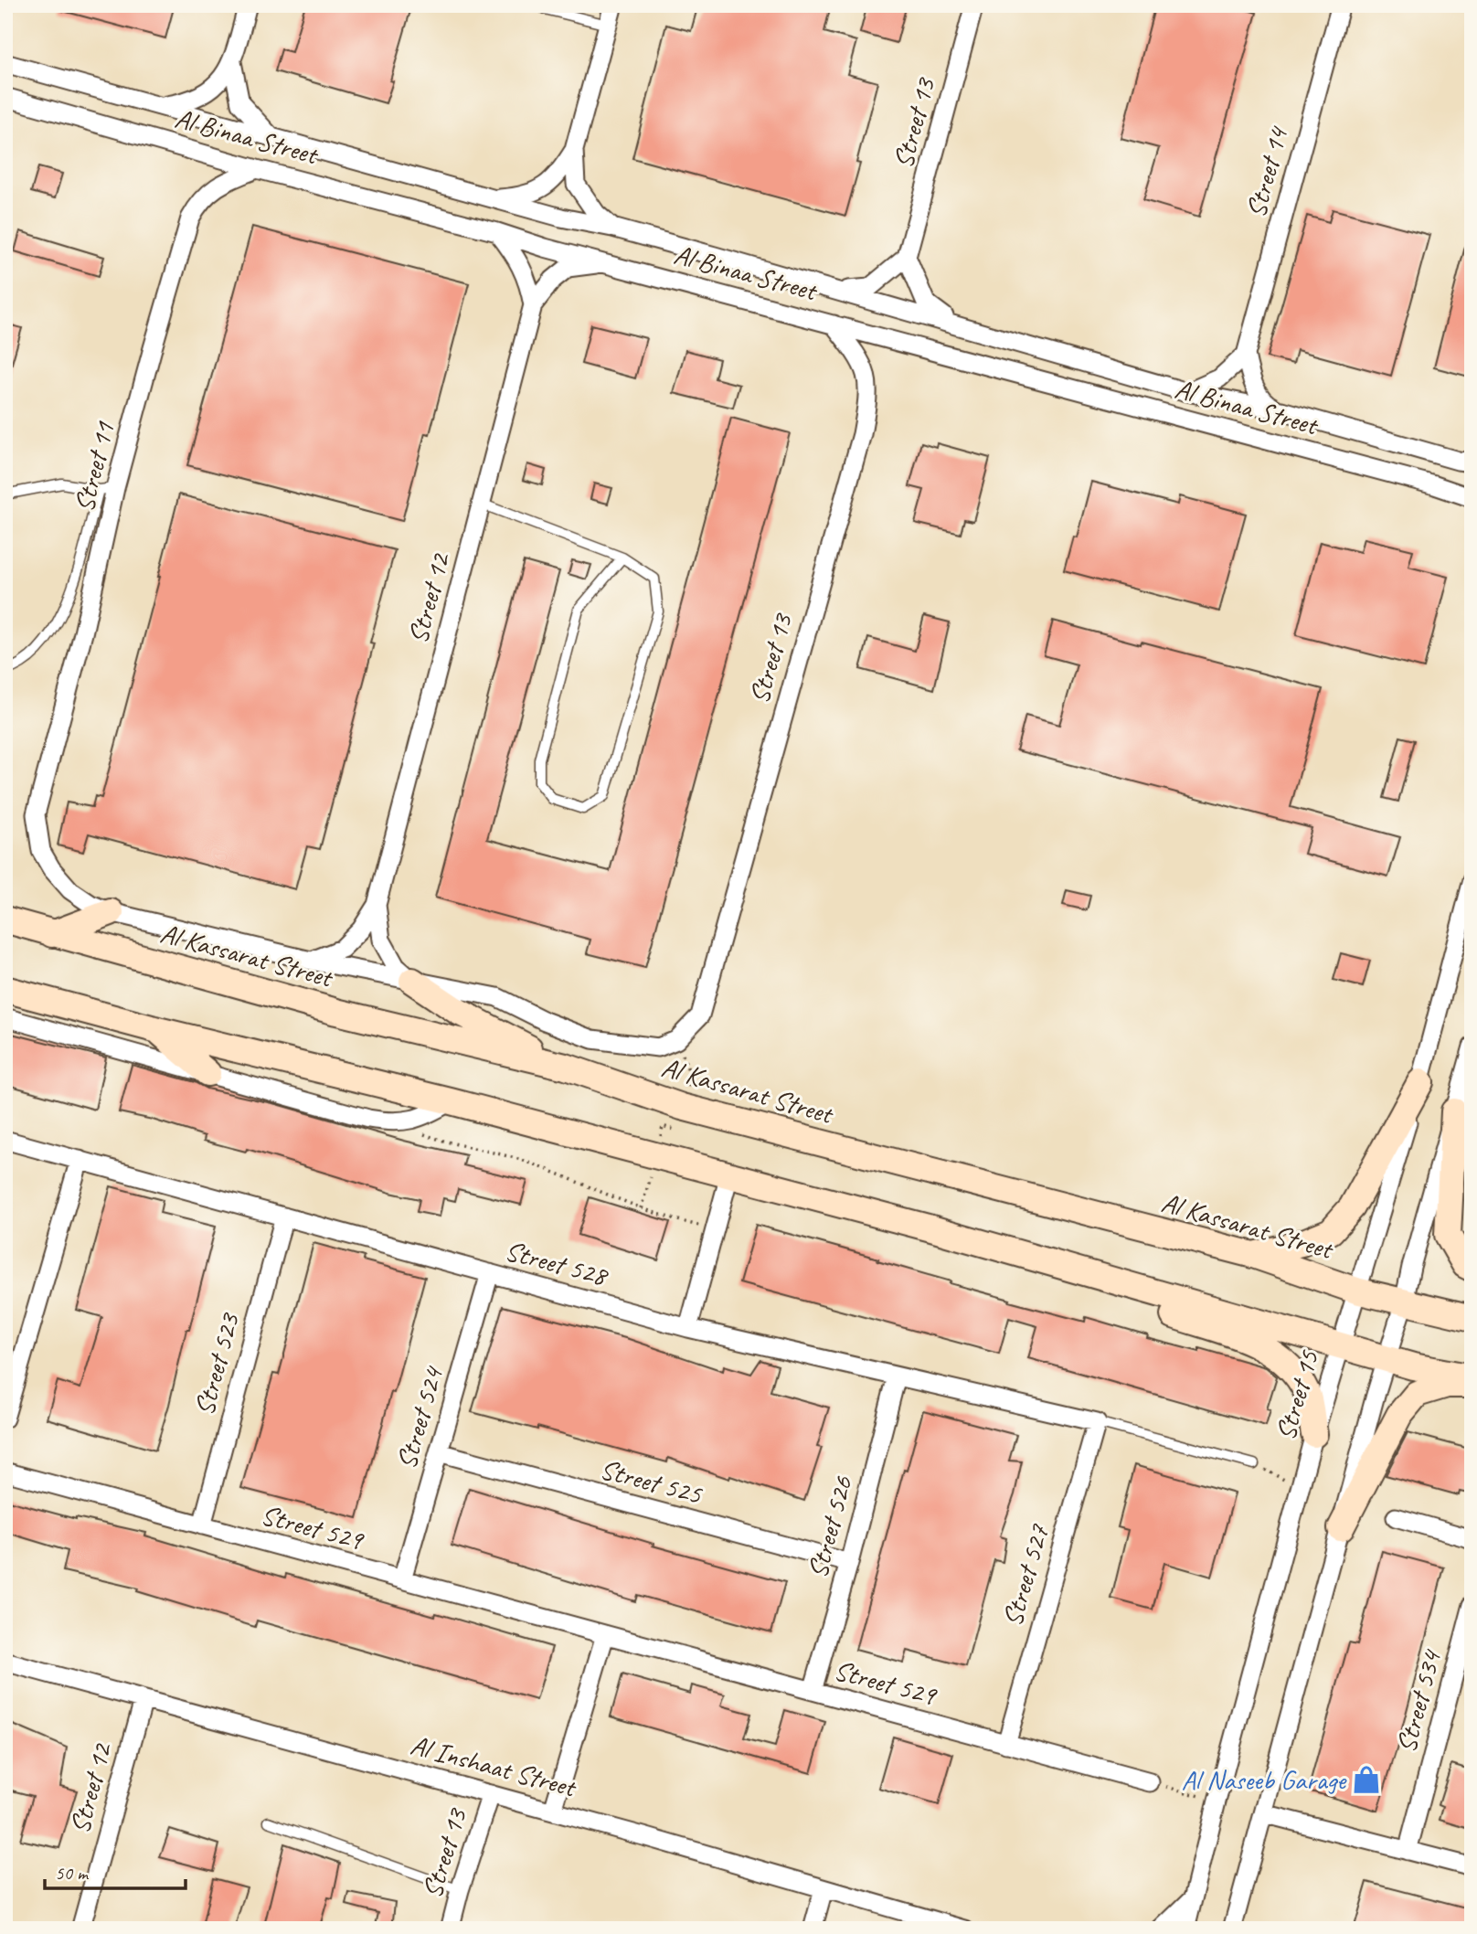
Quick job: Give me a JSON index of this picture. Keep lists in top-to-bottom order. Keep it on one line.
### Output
{"streets":{"street":["Street 13","Al Binaa Street","Street 14","Street 11","Street 12","Al Kassarat Street","Street 528","Street 523","Street 15","Street 524","Street 525","Street 529","Street 526","Street 527","Street 534","Al Inshaat Street"]},"crossings":[["Street 13","Al Binaa Street"],["Street 13","Al Kassarat Street"],["Street 13","Al Inshaat Street"],["Al Binaa Street","Street 11"],["Al Binaa Street","Street 12"],["Street 11","Al Kassarat Street"],["Street 12","Al Kassarat Street"],["Street 12","Al Inshaat Street"],["Al Kassarat Street","Street 15"],["Street 528","Street 523"],["Street 528","Street 524"],["Street 528","Street 526"],["Street 528","Street 527"],["Street 523","Street 529"],["Street 524","Street 525"],["Street 524","Street 529"],["Street 525","Street 526"],["Street 529","Street 526"],["Street 529","Street 527"]],"places":{"shop":["Al Naseeb Garage"]},"scale_bar":"50 m"}
